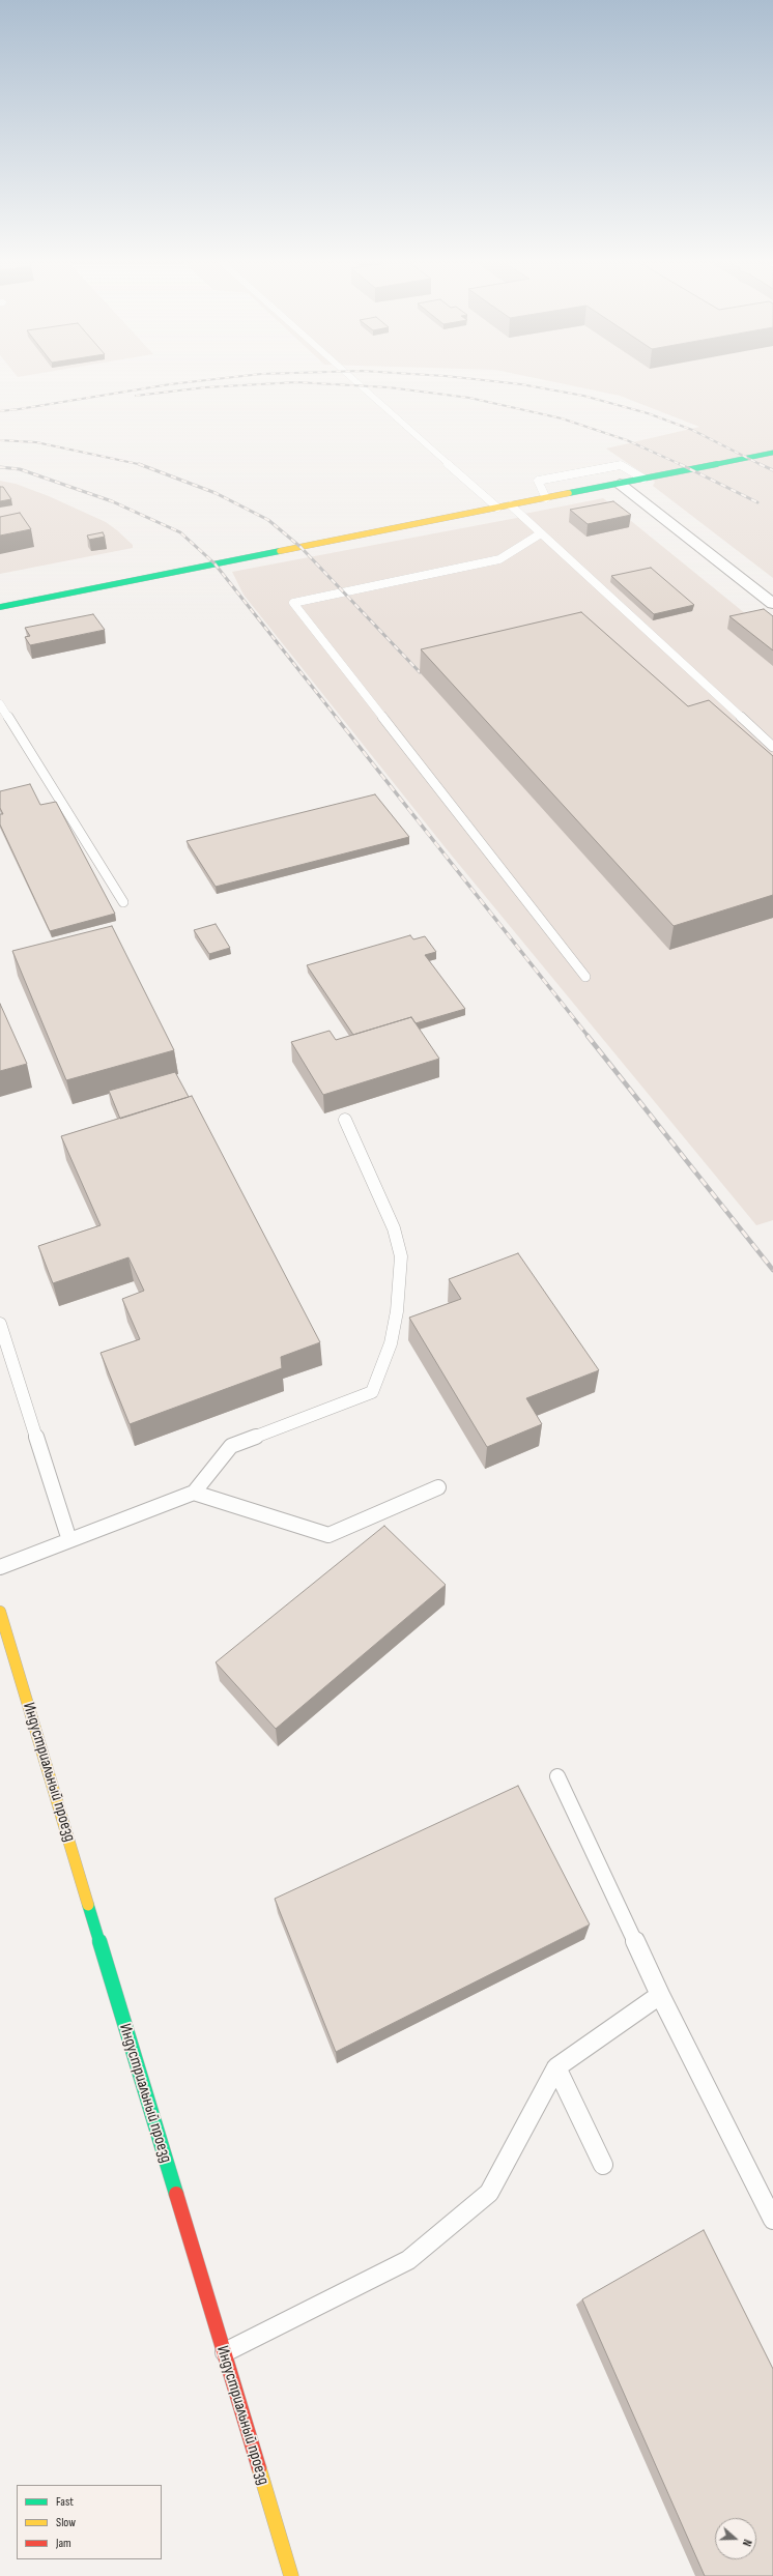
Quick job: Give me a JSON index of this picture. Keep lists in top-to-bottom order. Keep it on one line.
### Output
{"streets":{"street":["Индустриальный проезд"]},"legend":["Fast","Slow","Jam"],"north":"right"}
